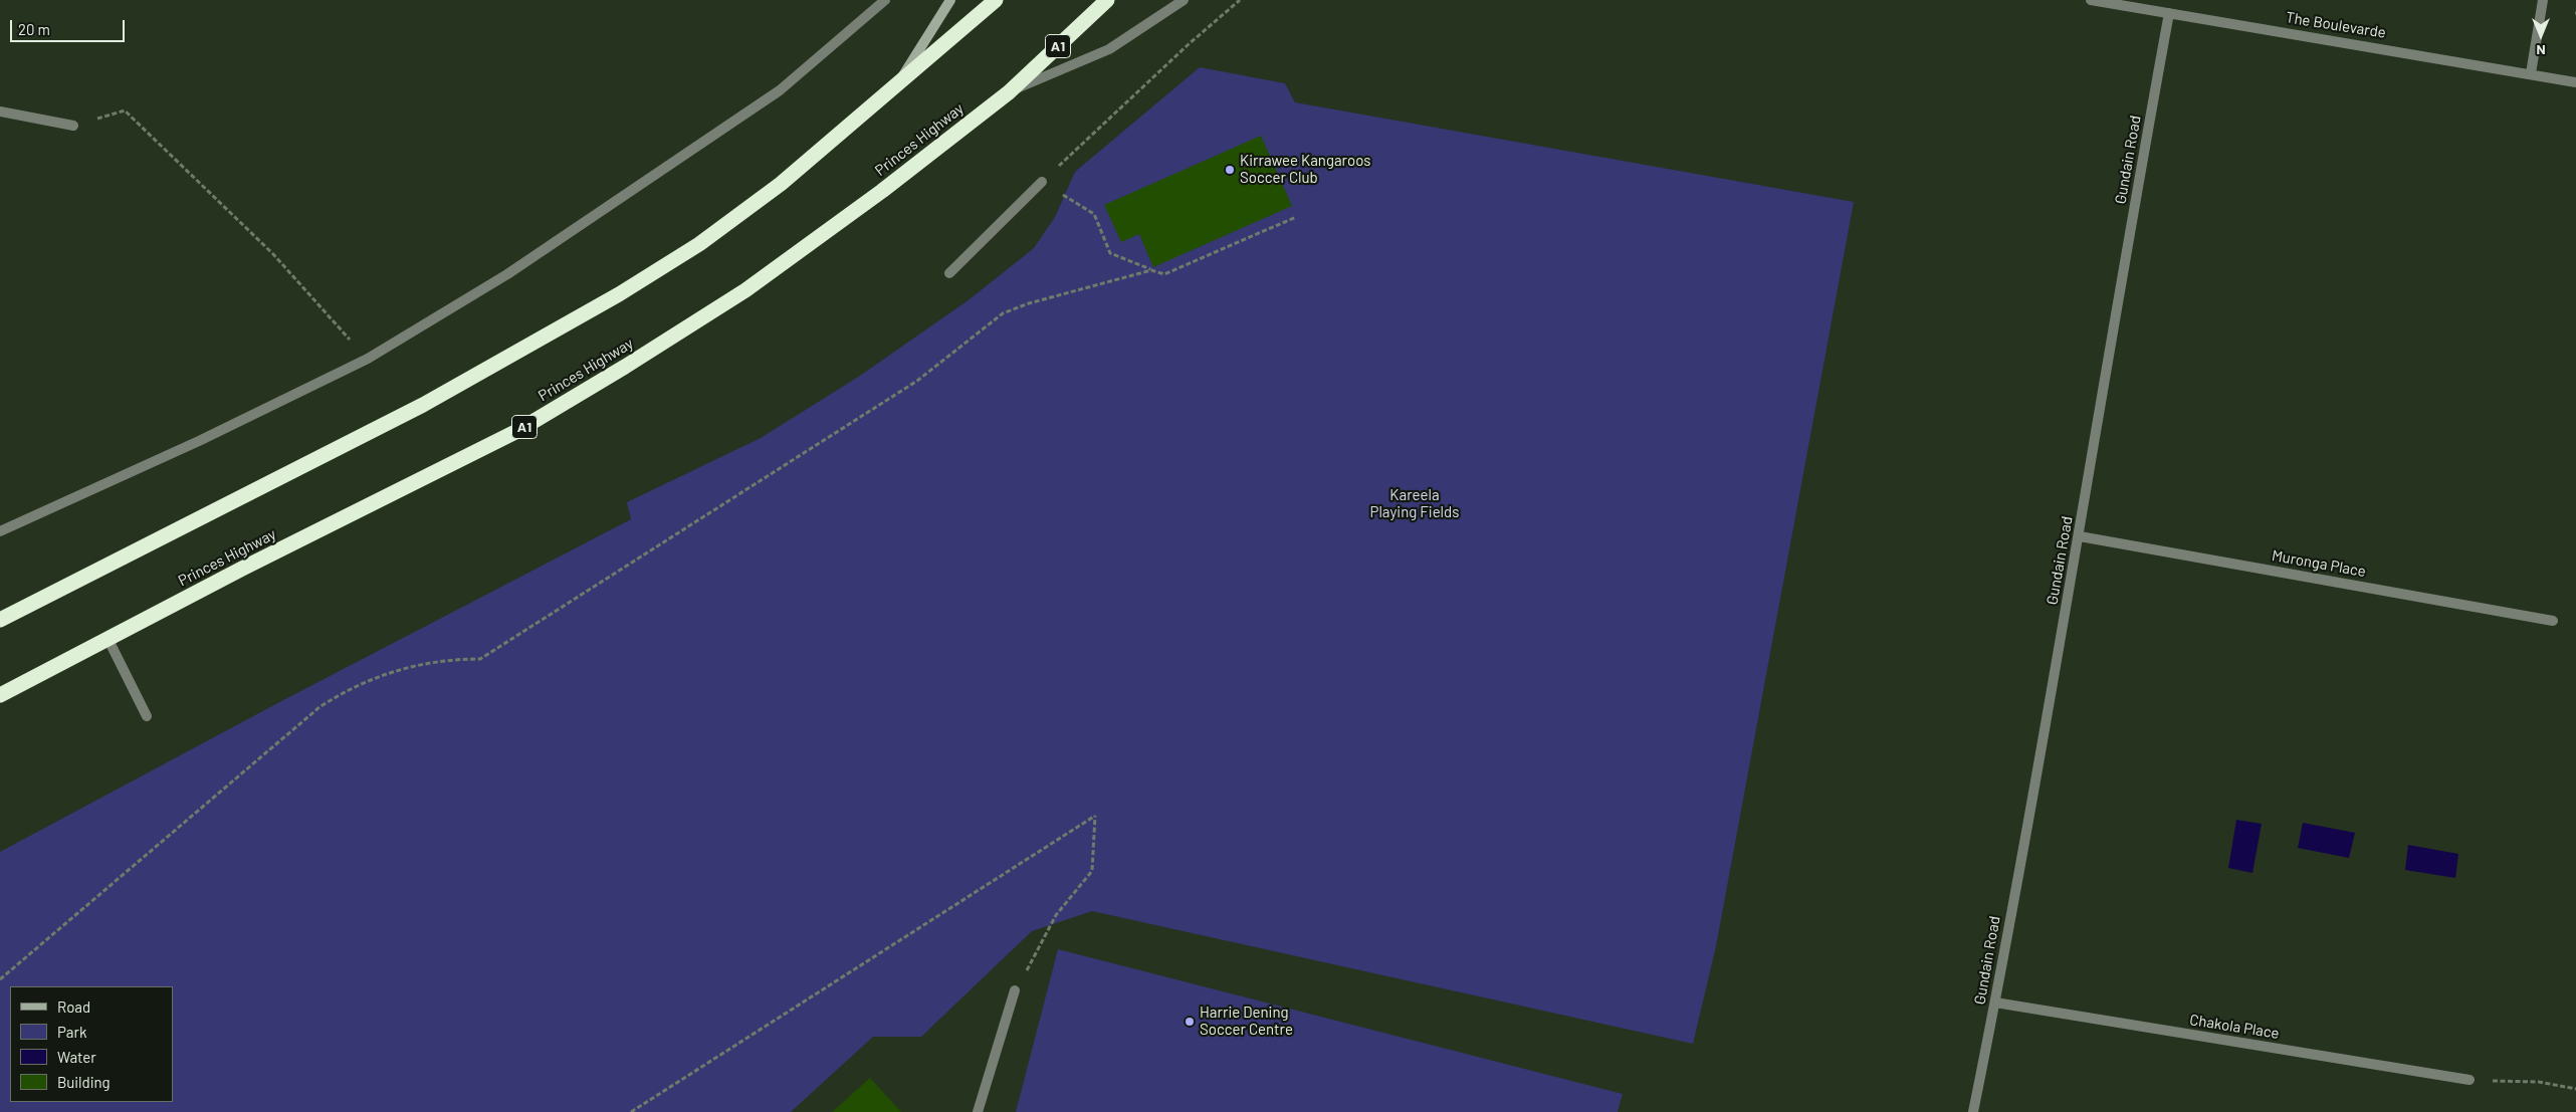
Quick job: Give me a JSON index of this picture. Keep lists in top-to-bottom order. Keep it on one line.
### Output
{"streets":{"highway":["A1","Princes Highway"],"street":["The Boulevarde","Gundain Road","Muronga Place","Chakola Place"]},"crossings":[["The Boulevarde","Gundain Road"],["Gundain Road","Muronga Place"],["Gundain Road","Chakola Place"]],"parks":["Kareela Playing Fields"],"places":["Kirrawee Kangaroos Soccer Club","Harrie Dening Soccer Centre"],"legend":["Road","Park","Water","Building"],"scale_bar":"20 m","north":"bottom"}
